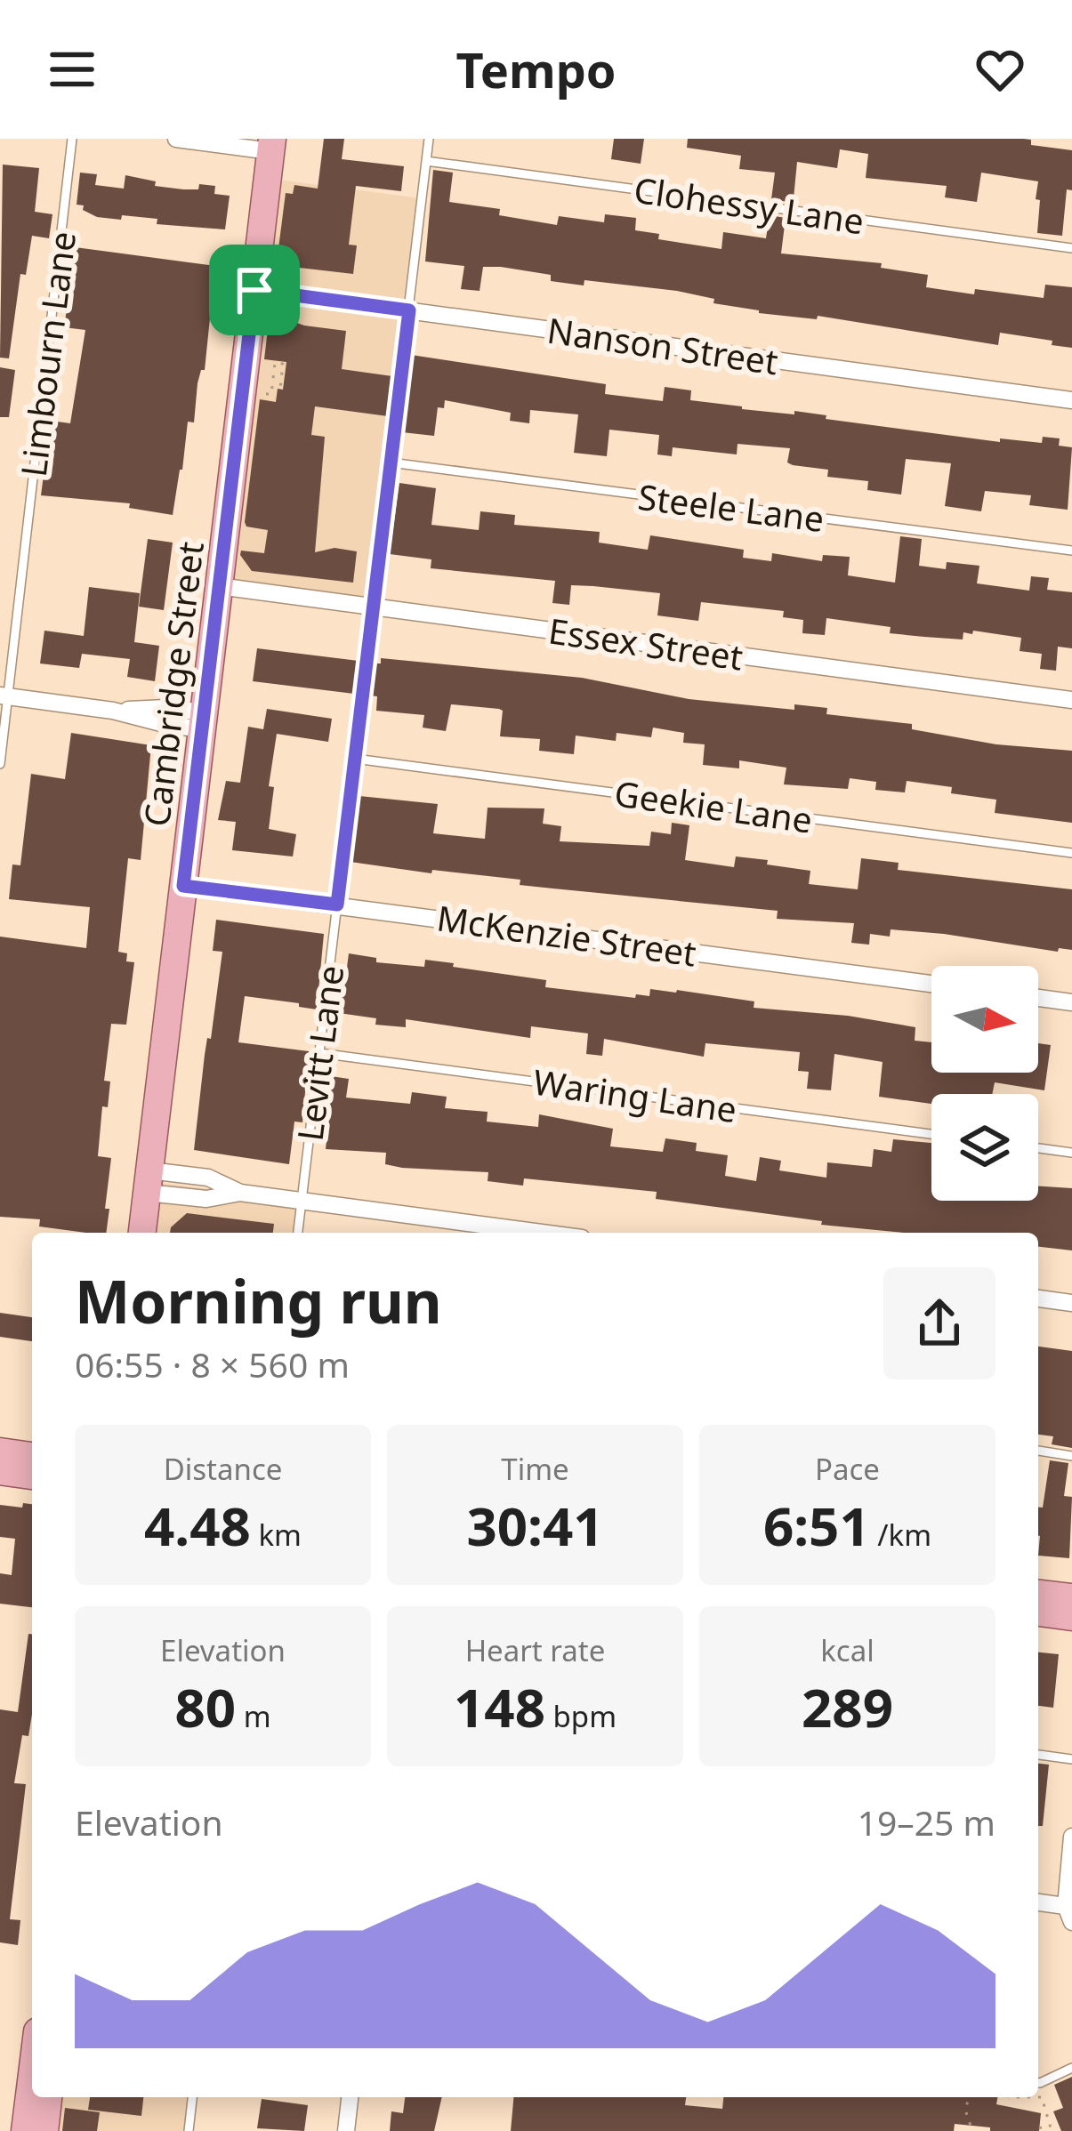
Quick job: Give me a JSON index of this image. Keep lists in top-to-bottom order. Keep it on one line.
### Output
{"streets":{"main road":["Cambridge Street"],"street":["Nanson Street","Essex Street","McKenzie Street"],"lane":["Clohessy Lane","Limbourn Lane","Steele Lane","Geekie Lane","Levitt Lane","Waring Lane"]},"crossings":[["Clohessy Lane","Levitt Lane"],["Nanson Street","Cambridge Street"],["Nanson Street","Levitt Lane"],["Steele Lane","Levitt Lane"],["Essex Street","Cambridge Street"],["Essex Street","Levitt Lane"],["Cambridge Street","McKenzie Street"],["Geekie Lane","Levitt Lane"],["McKenzie Street","Levitt Lane"],["Levitt Lane","Waring Lane"]],"north":"right","page":{"header":"Tempo","heading":["Morning run","06:55 · 8 × 560 m"],"stats":[["Distance","4.48 km"],["Time","30:41"],["Pace","6:51 /km"],["Elevation","80 m"],["Heart rate","148 bpm"],["kcal","289"]],"chart":["Elevation","19–25 m"]}}
